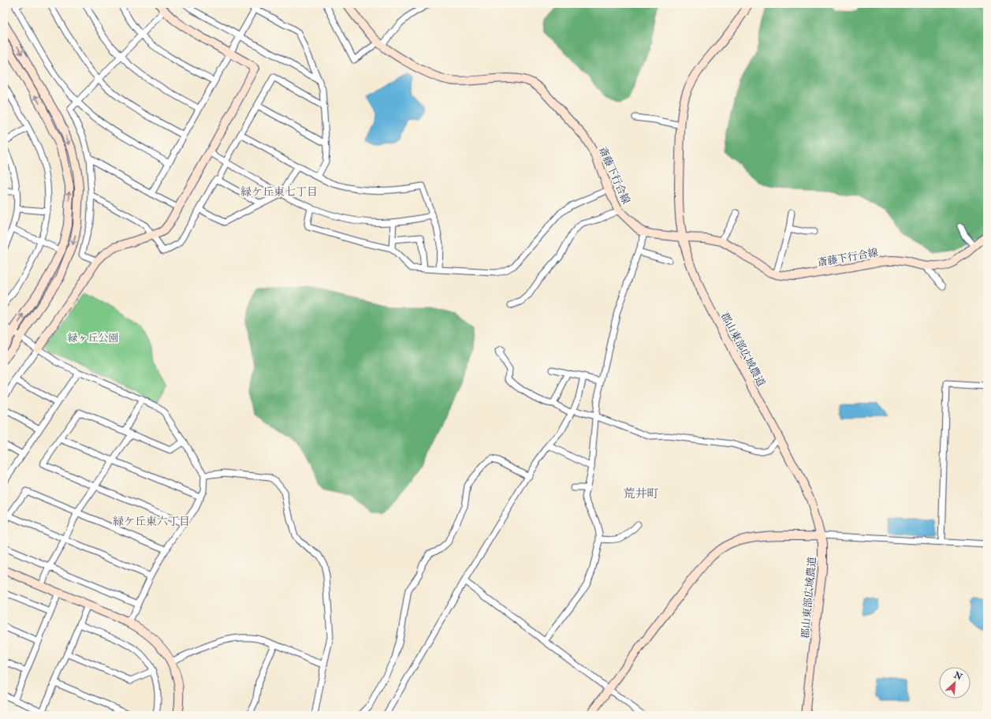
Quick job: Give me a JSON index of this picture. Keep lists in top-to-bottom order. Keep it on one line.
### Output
{"streets":{"street":["斎藤下行合線","郡山東部広域農道"]},"crossings":[["斎藤下行合線","郡山東部広域農道"]],"districts":["緑ケ丘東七丁目","荒井町","緑ケ丘東六丁目"],"parks":["緑ヶ丘公園"],"north":"top right"}
